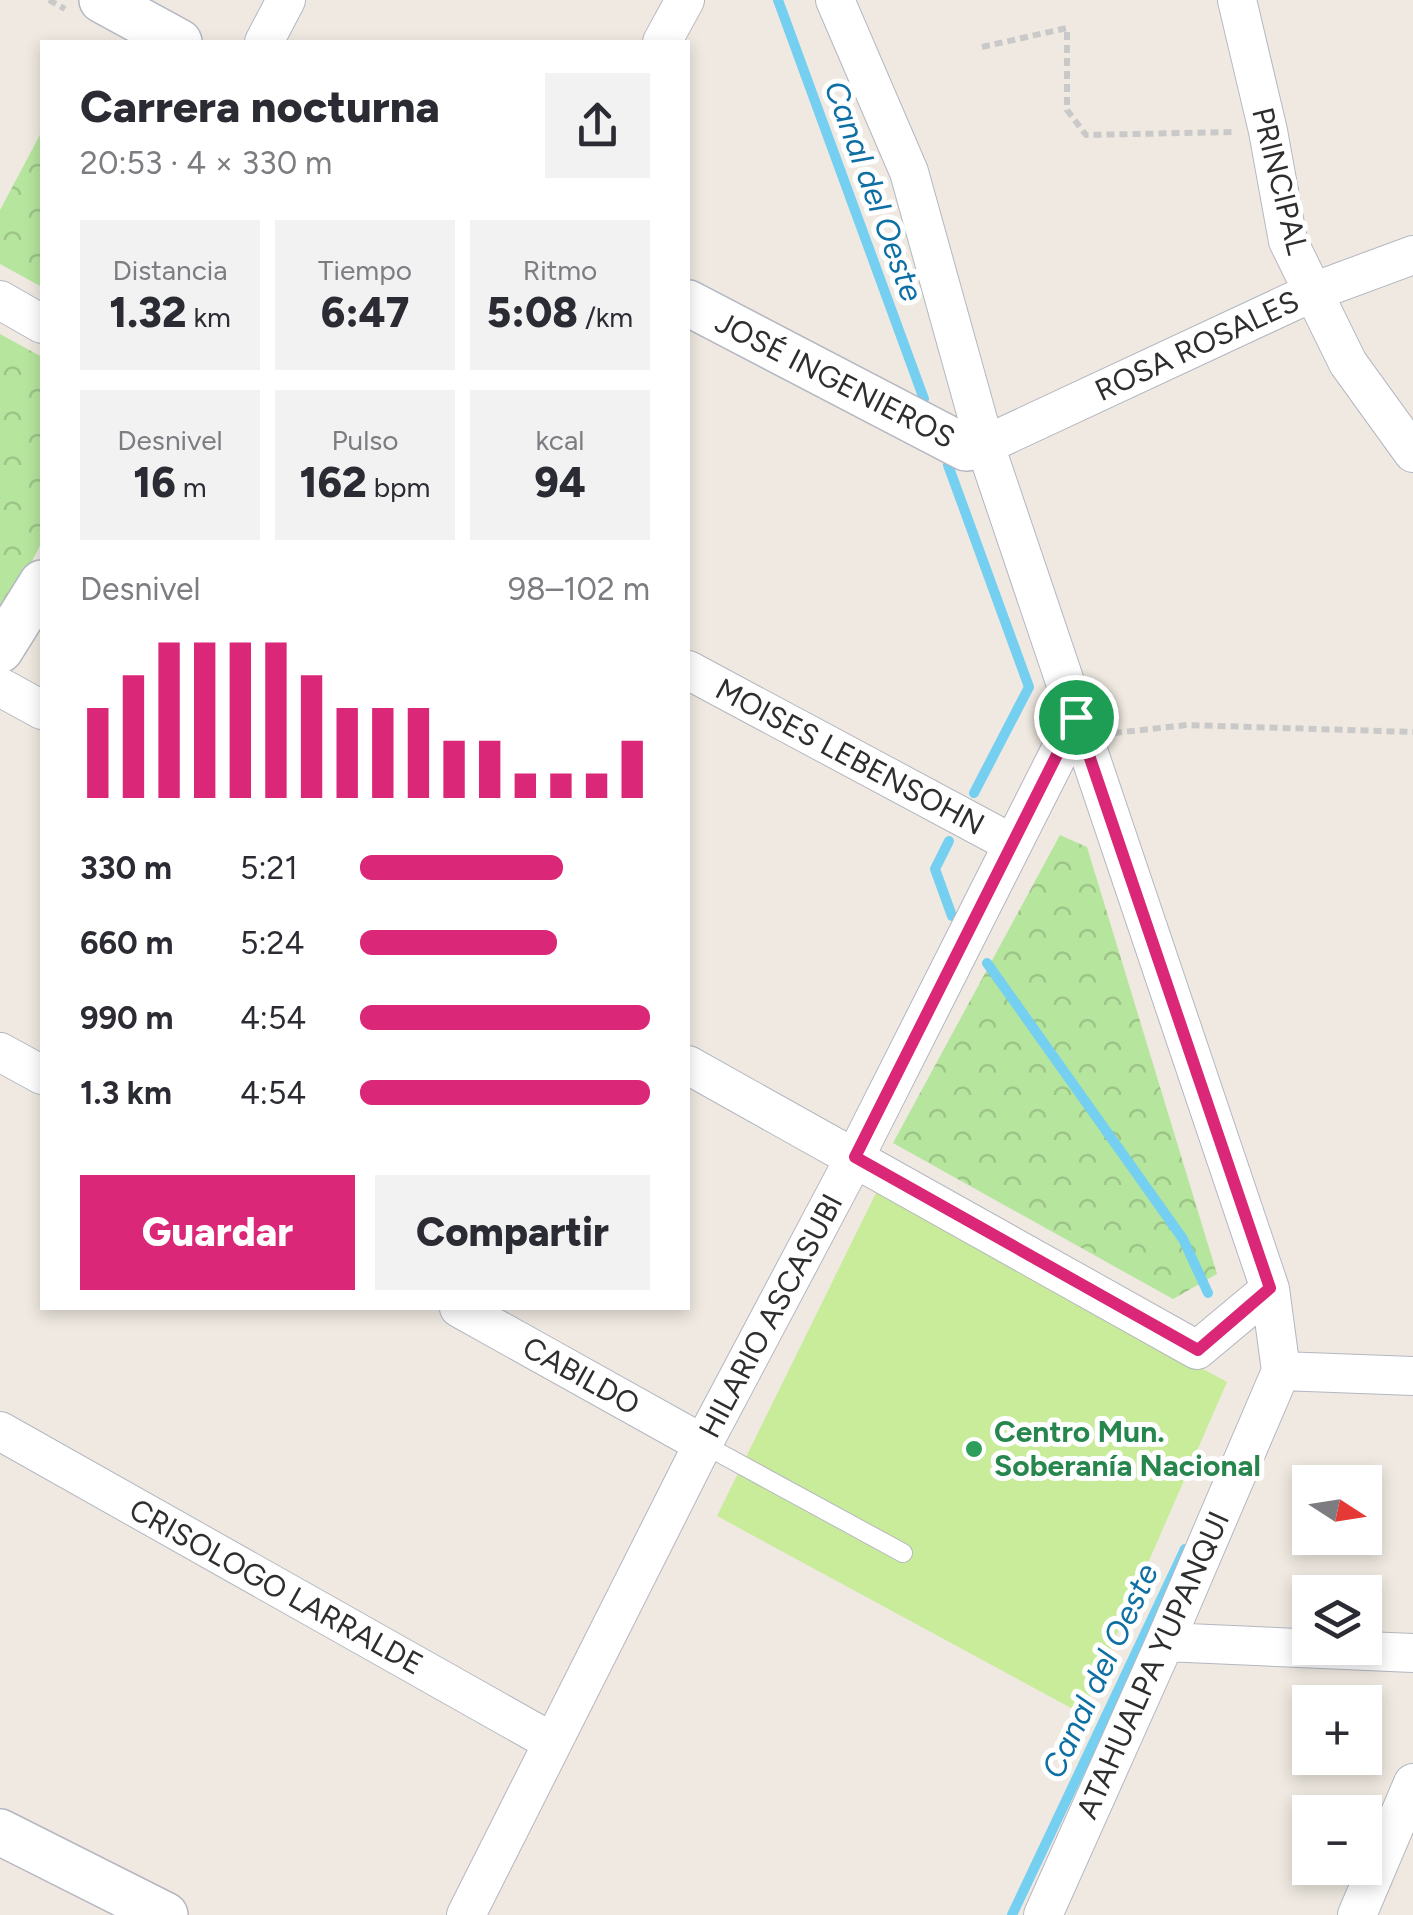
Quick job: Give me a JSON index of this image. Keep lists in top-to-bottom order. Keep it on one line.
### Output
{"streets":{"street":["PRINCIPAL","ROSA ROSALES","JOSÉ INGENIEROS","MOISES LEBENSOHN","HILARIO ASCASUBI","CABILDO","CRISOLOGO LARRALDE","ATAHUALPA YUPANQUI"]},"crossings":[["PRINCIPAL","ROSA ROSALES"],["ROSA ROSALES","JOSÉ INGENIEROS"],["MOISES LEBENSOHN","HILARIO ASCASUBI"],["HILARIO ASCASUBI","CABILDO"],["HILARIO ASCASUBI","CRISOLOGO LARRALDE"]],"water":["Canal del Oeste"],"places":["Centro Mun. Soberanía Nacional"],"north":"right","page":{"heading":["Carrera nocturna","20:53 · 4 × 330 m"],"stats":[["Distancia","1.32 km"],["Tiempo","6:47"],["Ritmo","5:08 /km"],["Desnivel","16 m"],["Pulso","162 bpm"],["kcal","94"]],"chart":["Desnivel","98–102 m"],"list":[{"name":"330 m","note":"5:21"},{"name":"660 m","note":"5:24"},{"name":"990 m","note":"4:54"},{"name":"1.3 km","note":"4:54"}],"buttons":["Guardar","Compartir"],"map_buttons":["+","−"]}}
